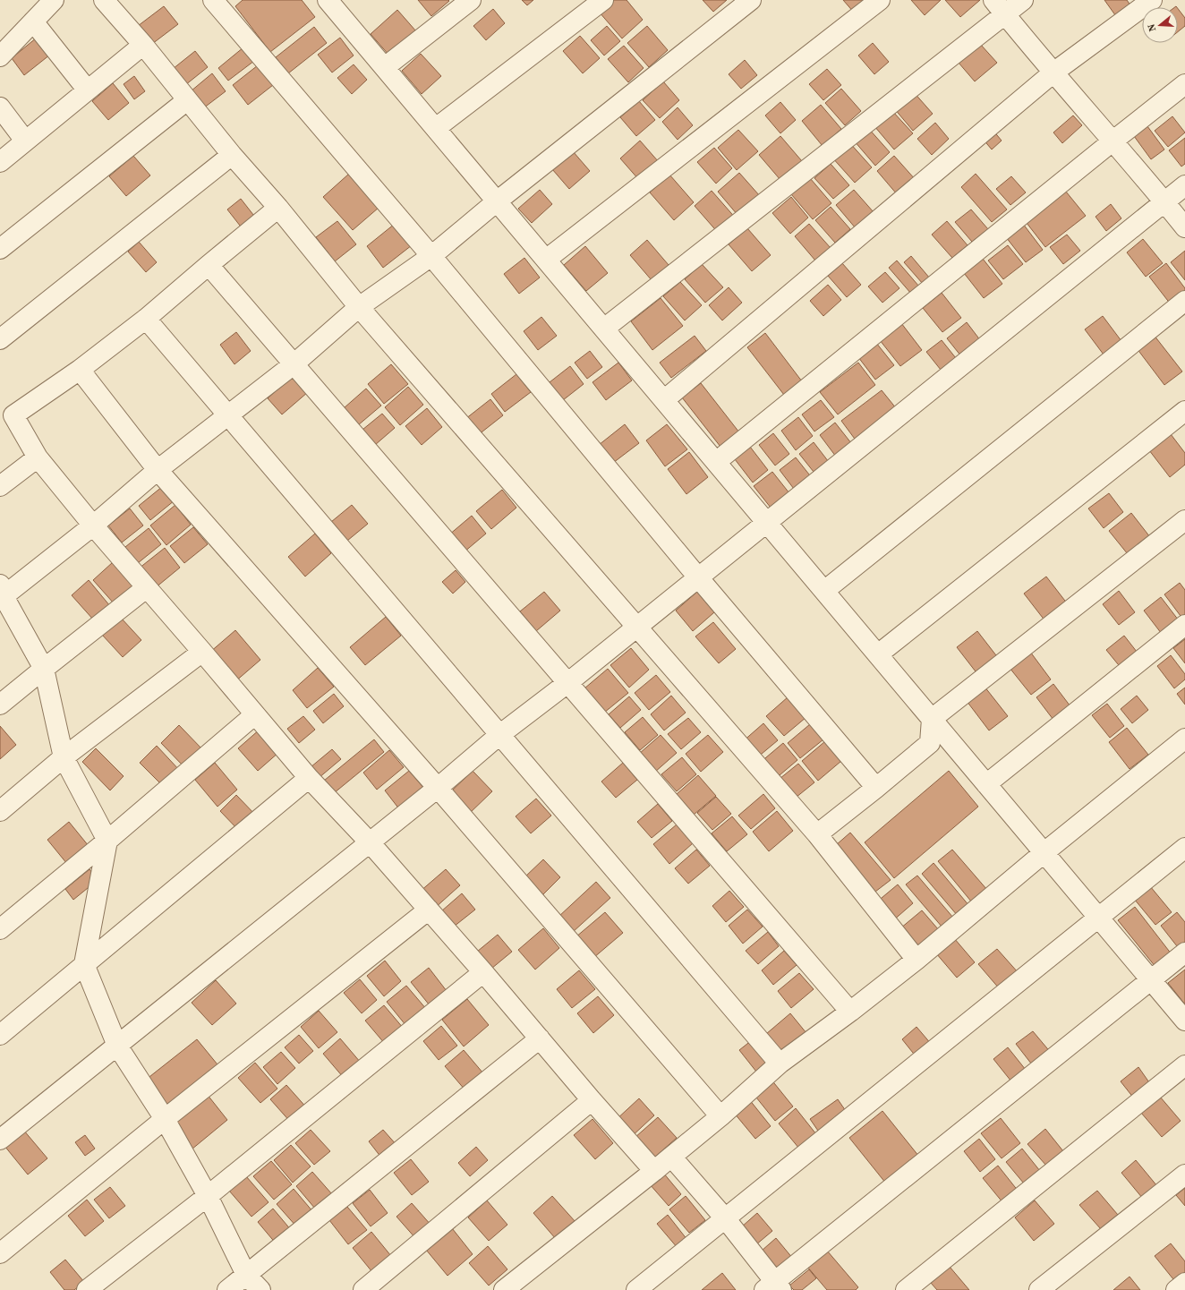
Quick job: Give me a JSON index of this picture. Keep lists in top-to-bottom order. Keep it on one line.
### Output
{"north":"left"}
